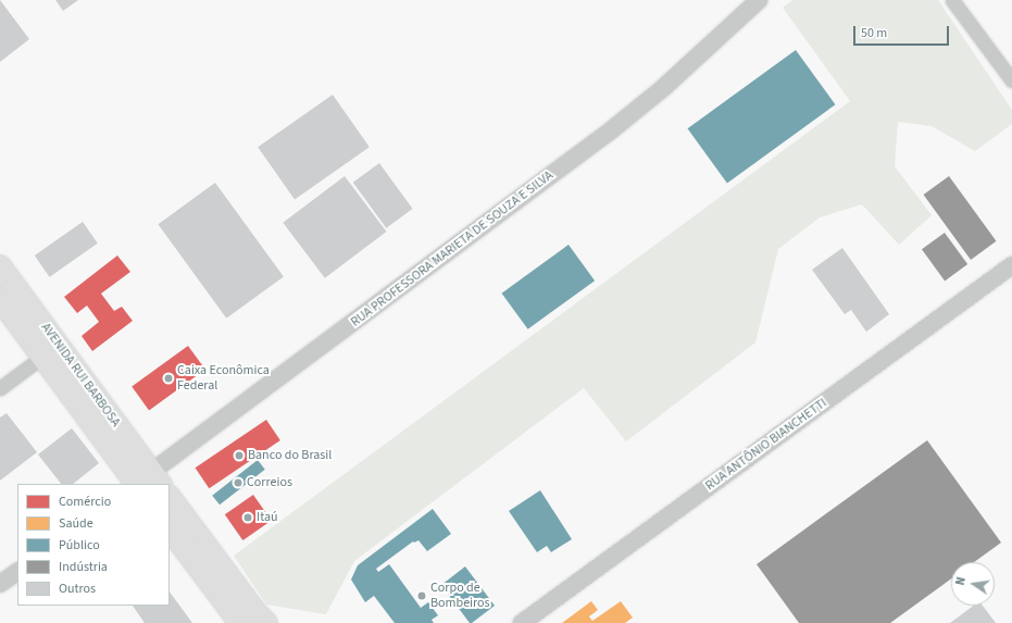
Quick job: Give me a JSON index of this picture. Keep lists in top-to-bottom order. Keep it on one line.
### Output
{"streets":{"main road":["AVENIDA RUI BARBOSA"],"street":["RUA PROFESSORA MARIETA DE SOUZA E SILVA","RUA ANTÔNIO BIANCHETTI"]},"crossings":[["RUA PROFESSORA MARIETA DE SOUZA E SILVA","AVENIDA RUI BARBOSA"]],"places":["Caixa Econômica Federal","Banco do Brasil","Correios","Itaú","Corpo de Bombeiros"],"legend":["Comércio","Saúde","Público","Indústria","Outros"],"scale_bar":"50 m","north":"left"}
